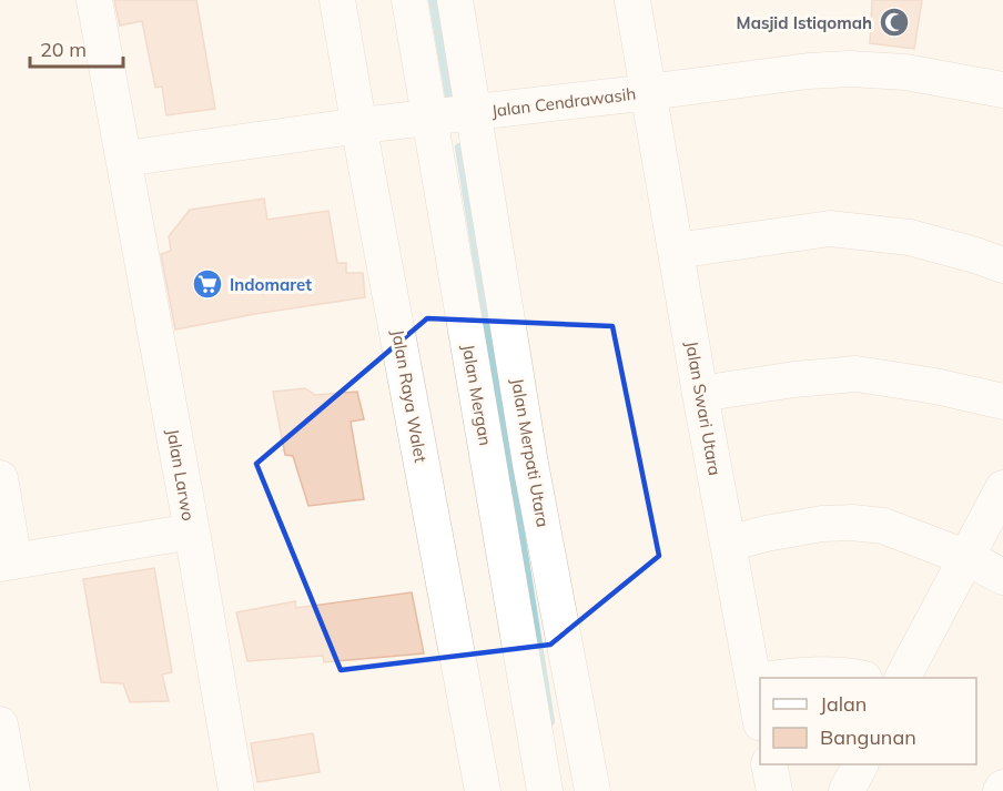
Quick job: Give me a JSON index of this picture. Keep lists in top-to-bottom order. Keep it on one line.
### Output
{"streets":{"street":["Jalan Cendrawasih","Jalan Mergan","Jalan Raya Walet","Jalan Swari Utara","Jalan Merpati Utara","Jalan Larwo"]},"crossings":[["Jalan Cendrawasih","Jalan Mergan"],["Jalan Cendrawasih","Jalan Raya Walet"],["Jalan Cendrawasih","Jalan Swari Utara"],["Jalan Cendrawasih","Jalan Merpati Utara"],["Jalan Cendrawasih","Jalan Larwo"]],"places":{"mosque":["Masjid Istiqomah"],"supermarket":["Indomaret"]},"legend":["Jalan","Bangunan"],"scale_bar":"20 m"}
